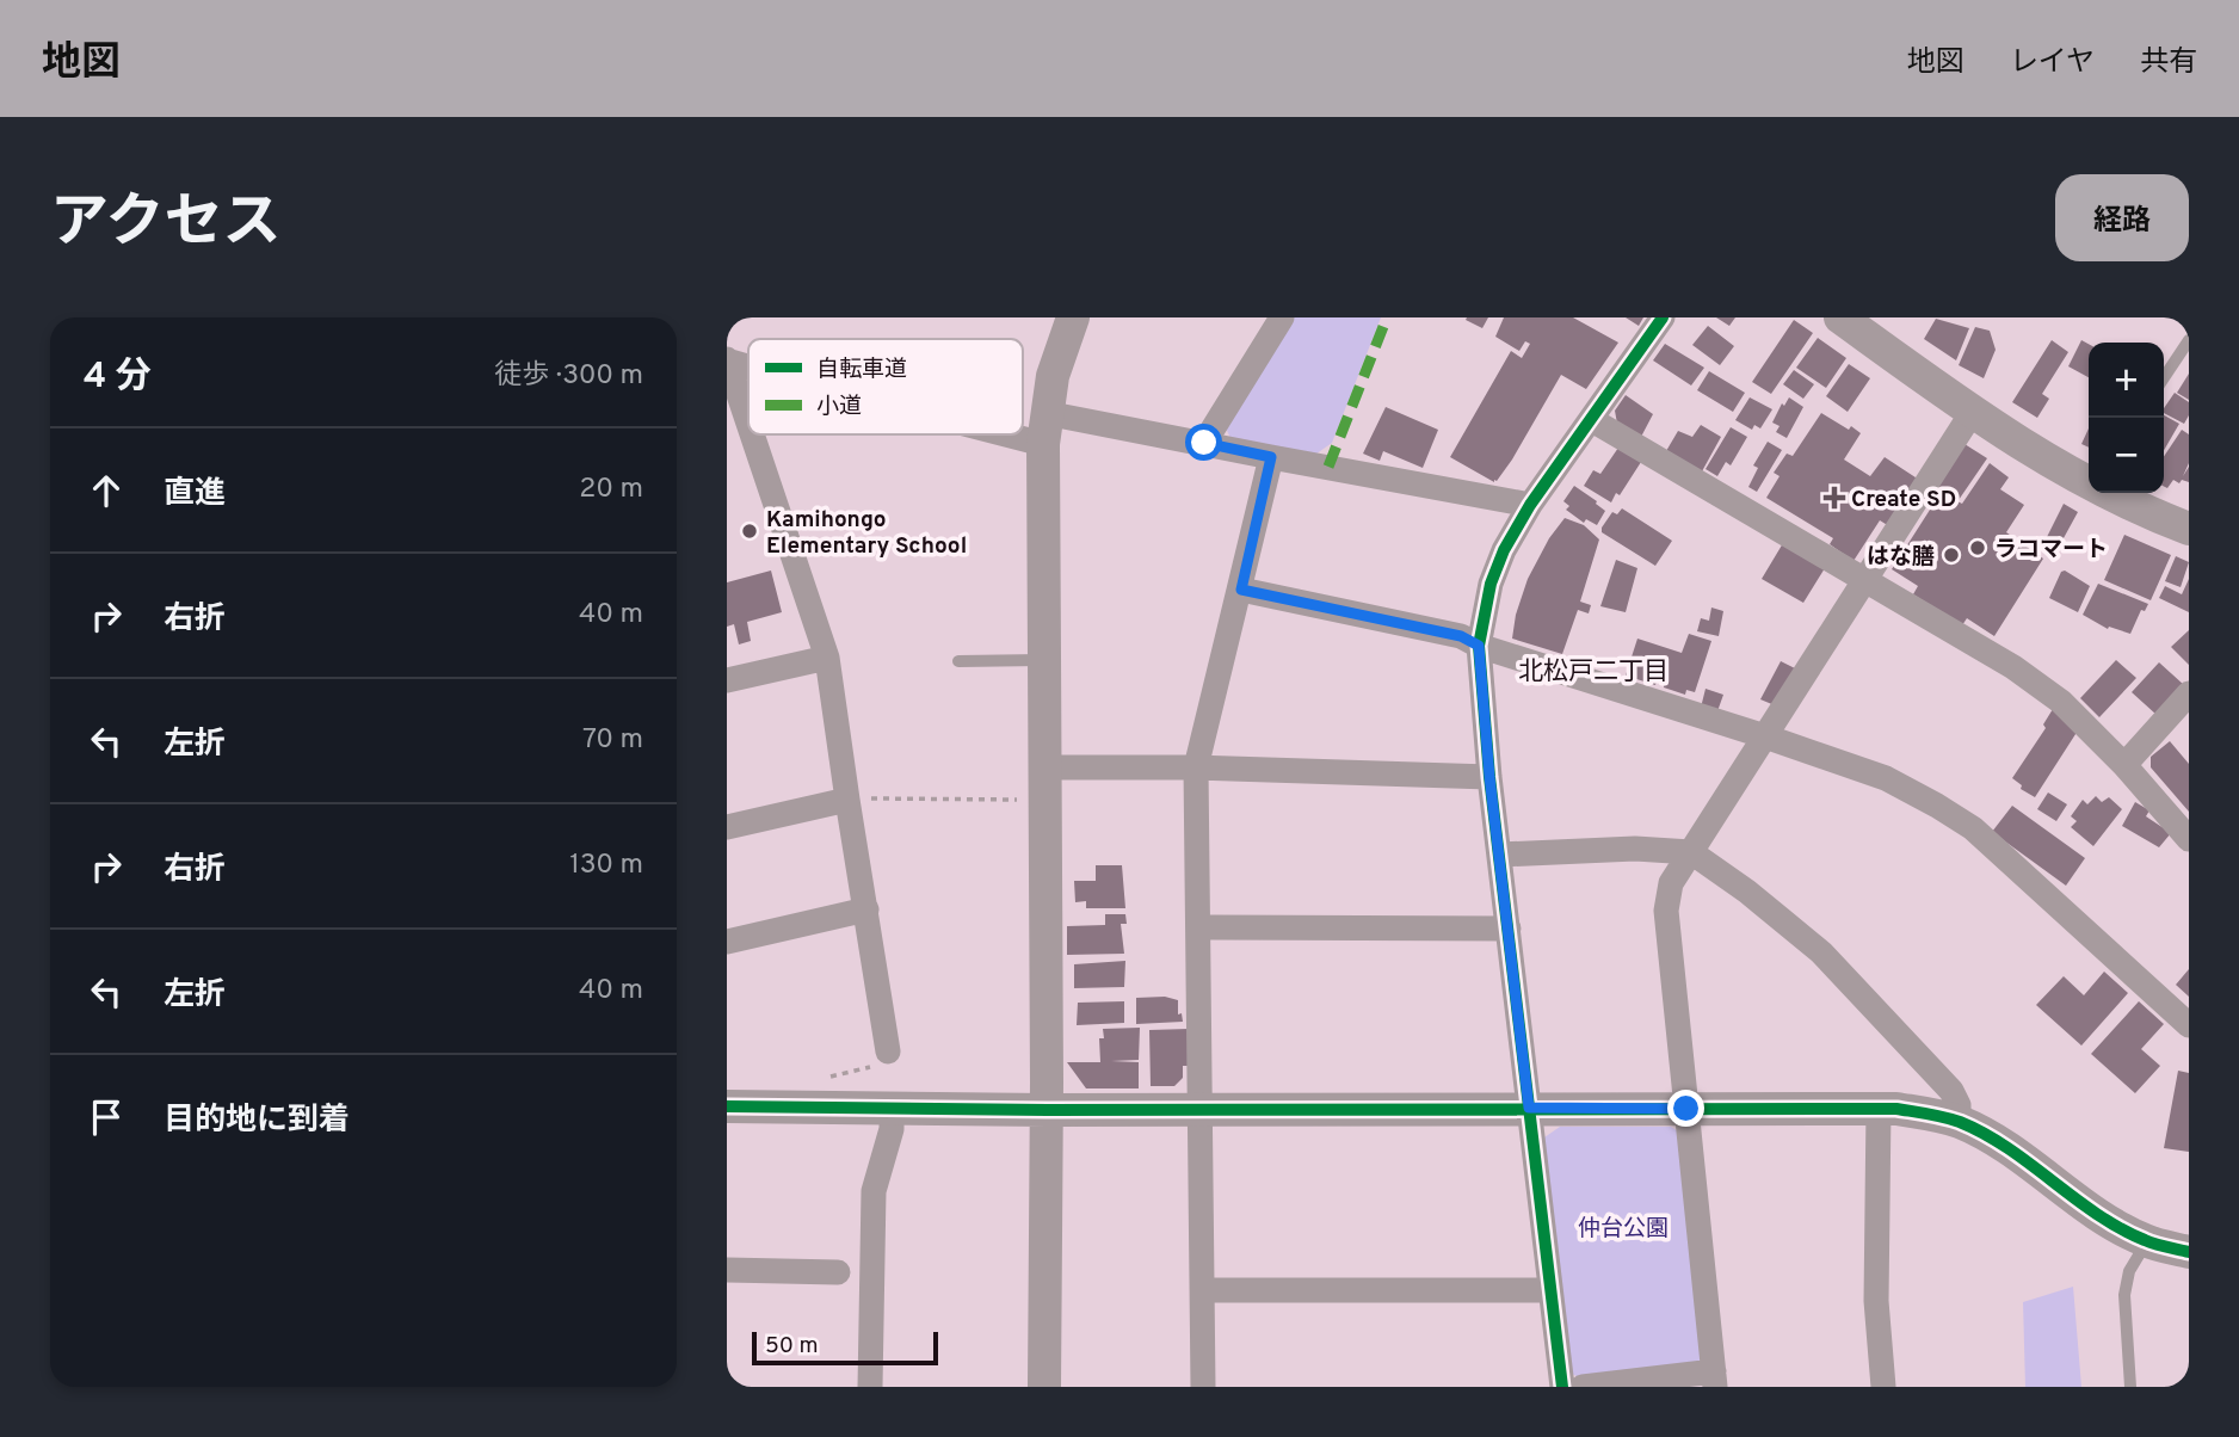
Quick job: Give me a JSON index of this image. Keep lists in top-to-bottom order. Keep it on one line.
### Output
{"districts":["北松戸二丁目"],"parks":["仲台公園"],"places":{"health":["Create SD"],"other":["Kamihongo Elementary School","ラコマート","はな膳"]},"legend":["自転車道","小道"],"scale_bar":"50 m","page":{"header":"地図","nav":["地図","レイヤ","共有"],"title":"アクセス","buttons":"経路","heading":["4 分","徒歩 · 300 m"],"map_buttons":["+","−"],"list":[["直進","20 m"],["右折","40 m"],["左折","70 m"],["右折","130 m"],["左折","40 m"],"目的地に到着"],"scale":"50 m"}}
